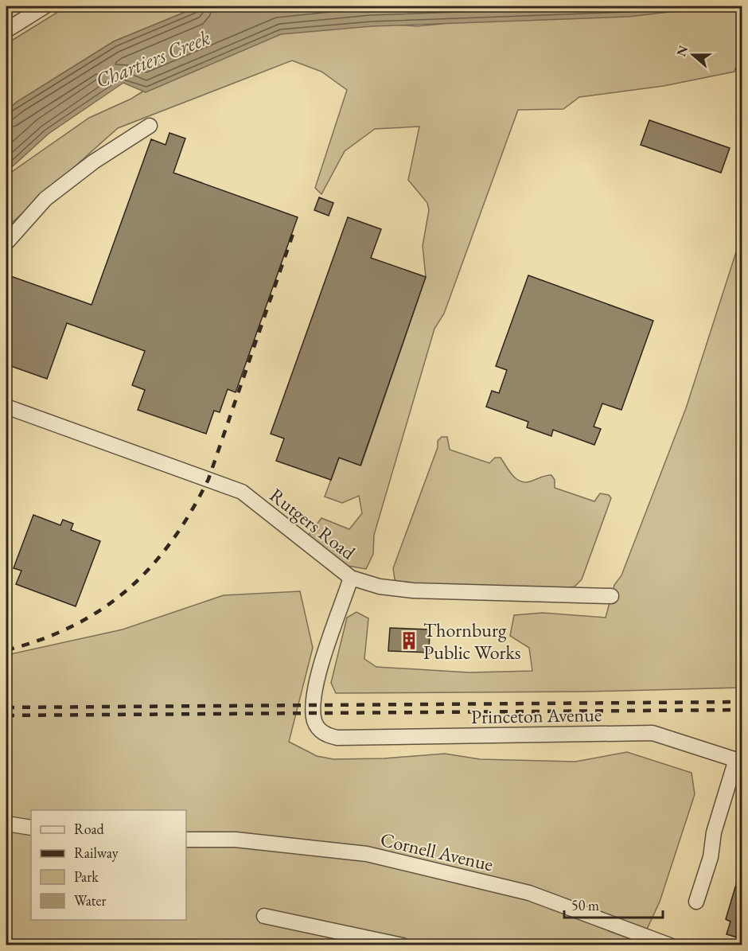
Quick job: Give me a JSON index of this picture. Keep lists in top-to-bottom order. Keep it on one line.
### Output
{"streets":{"street":["Rutgers Road","Princeton Avenue","Cornell Avenue"]},"crossings":[["Rutgers Road","Princeton Avenue"]],"water":["Chartiers Creek"],"places":{"building":["Thornburg Public Works"]},"legend":["Road","Railway","Park","Water"],"scale_bar":"50 m","north":"left"}
